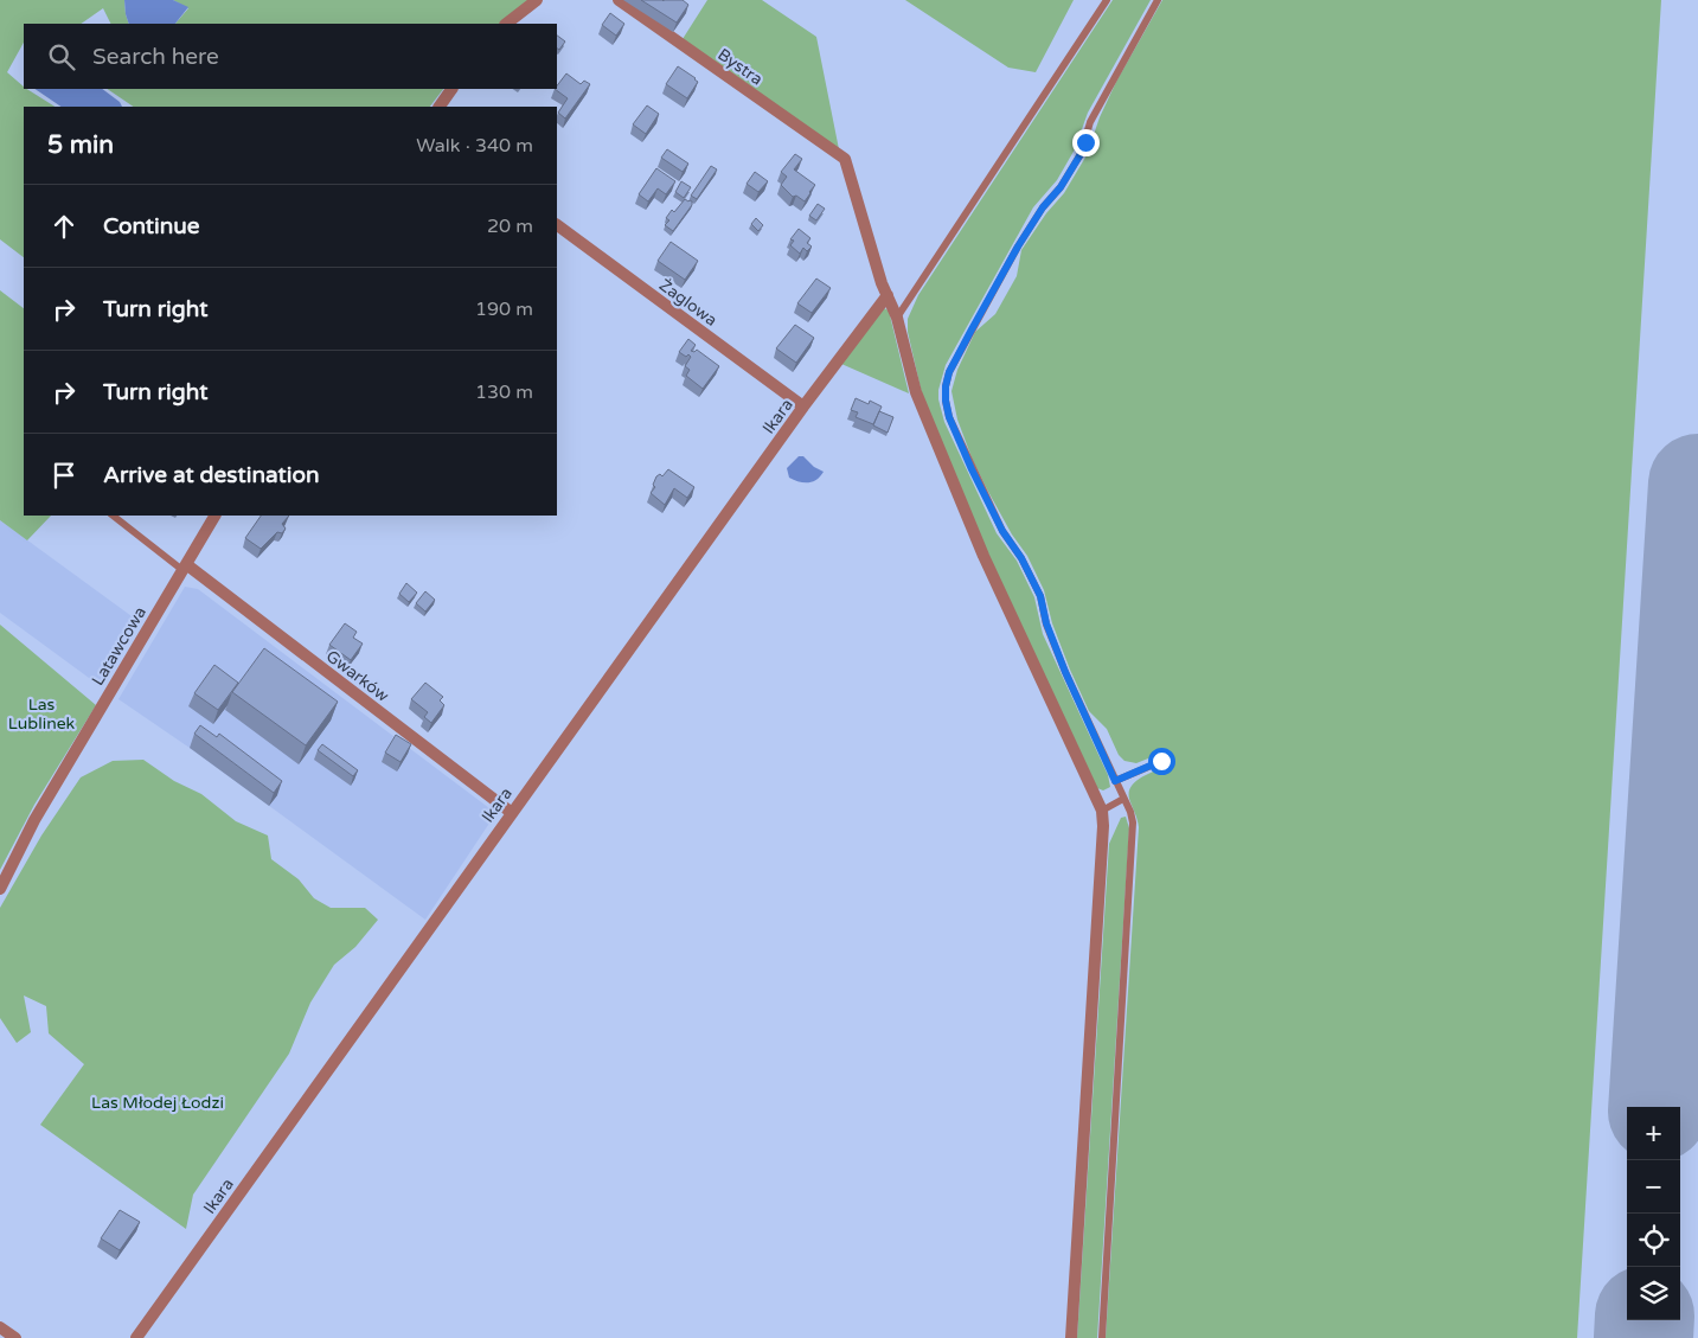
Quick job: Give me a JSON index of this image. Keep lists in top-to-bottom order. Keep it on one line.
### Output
{"streets":{"street":["Bystra","Żaglowa","Ikara","Latawcowa","Gwarków"]},"crossings":[["Bystra","Ikara"],["Żaglowa","Ikara"],["Ikara","Gwarków"],["Latawcowa","Gwarków"]],"parks":["Las Lublinek","Las Młodej Łodzi"],"page":{"search":"Search here","heading":["5 min","Walk · 340 m"],"list":[["Continue","20 m"],["Turn right","190 m"],["Turn right","130 m"],"Arrive at destination"],"map_buttons":["+","−"]}}
